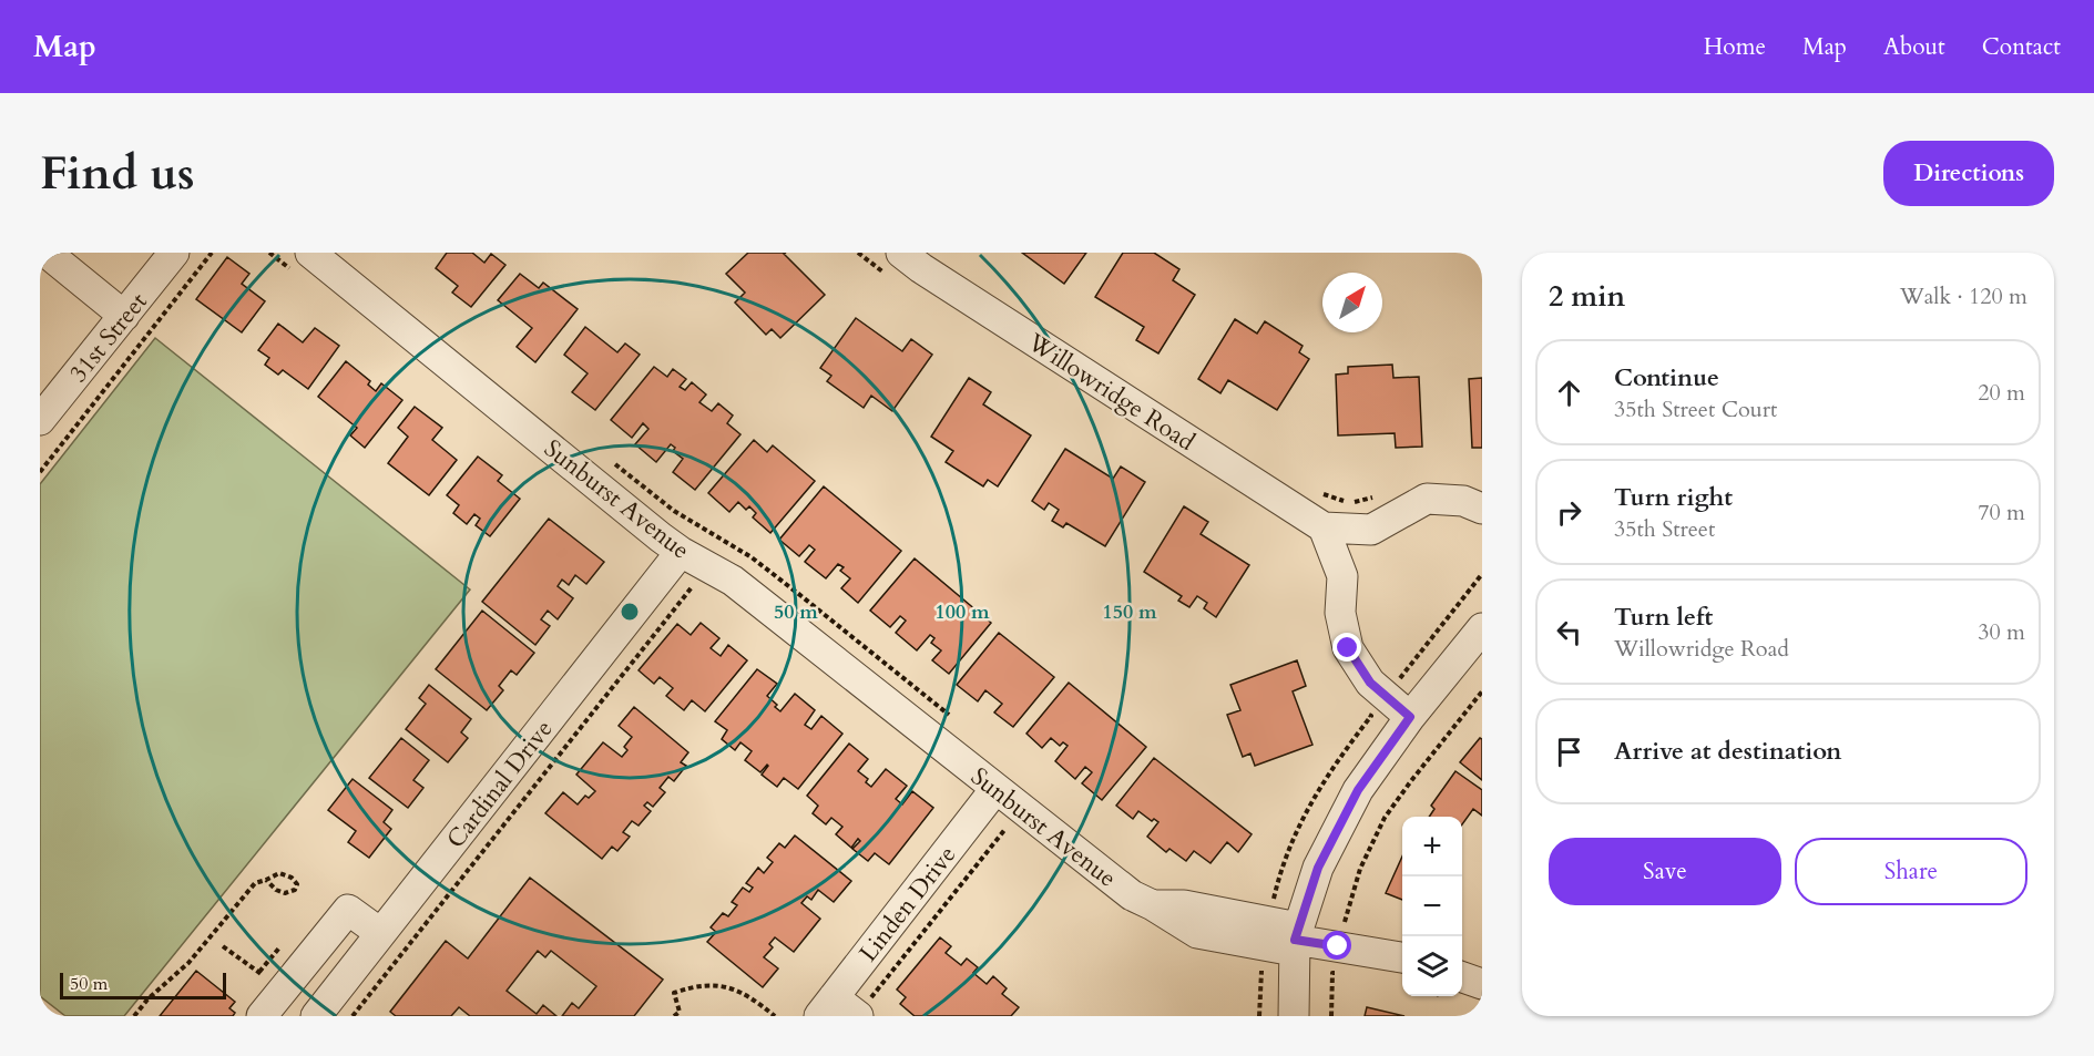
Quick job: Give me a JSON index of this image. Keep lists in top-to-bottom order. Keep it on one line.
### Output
{"streets":{"street":["31st Street","Willowridge Road","Sunburst Avenue","Cardinal Drive","Linden Drive"]},"crossings":[["Sunburst Avenue","Cardinal Drive"],["Sunburst Avenue","Linden Drive"]],"scale_bar":"50 m","north":"top right","page":{"header":"Map","nav":["Home","Map","About","Contact"],"buttons":["Directions",["Save","Share"]],"title":"Find us","heading":["2 min","Walk · 120 m"],"list":[["Continue","35th Street Court","20 m"],["Turn right","35th Street","70 m"],["Turn left","Willowridge Road","30 m"],"Arrive at destination"],"map_buttons":["+","−"],"scale":"50 m"},"rings":["50 m","100 m","150 m"]}
